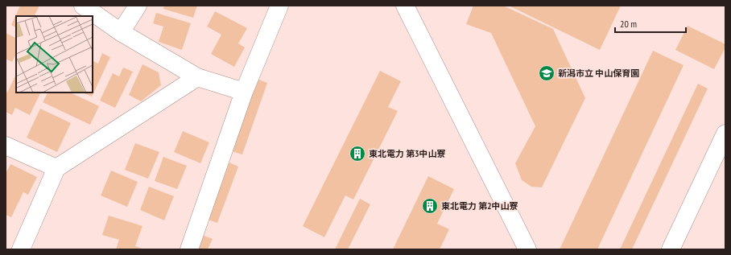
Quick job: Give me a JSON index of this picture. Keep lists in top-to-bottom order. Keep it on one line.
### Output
{"places":{"school or university":["新潟市立 中山保育園"],"building":["東北電力 第3中山寮","東北電力 第2中山寮"]},"scale_bar":"20 m"}
